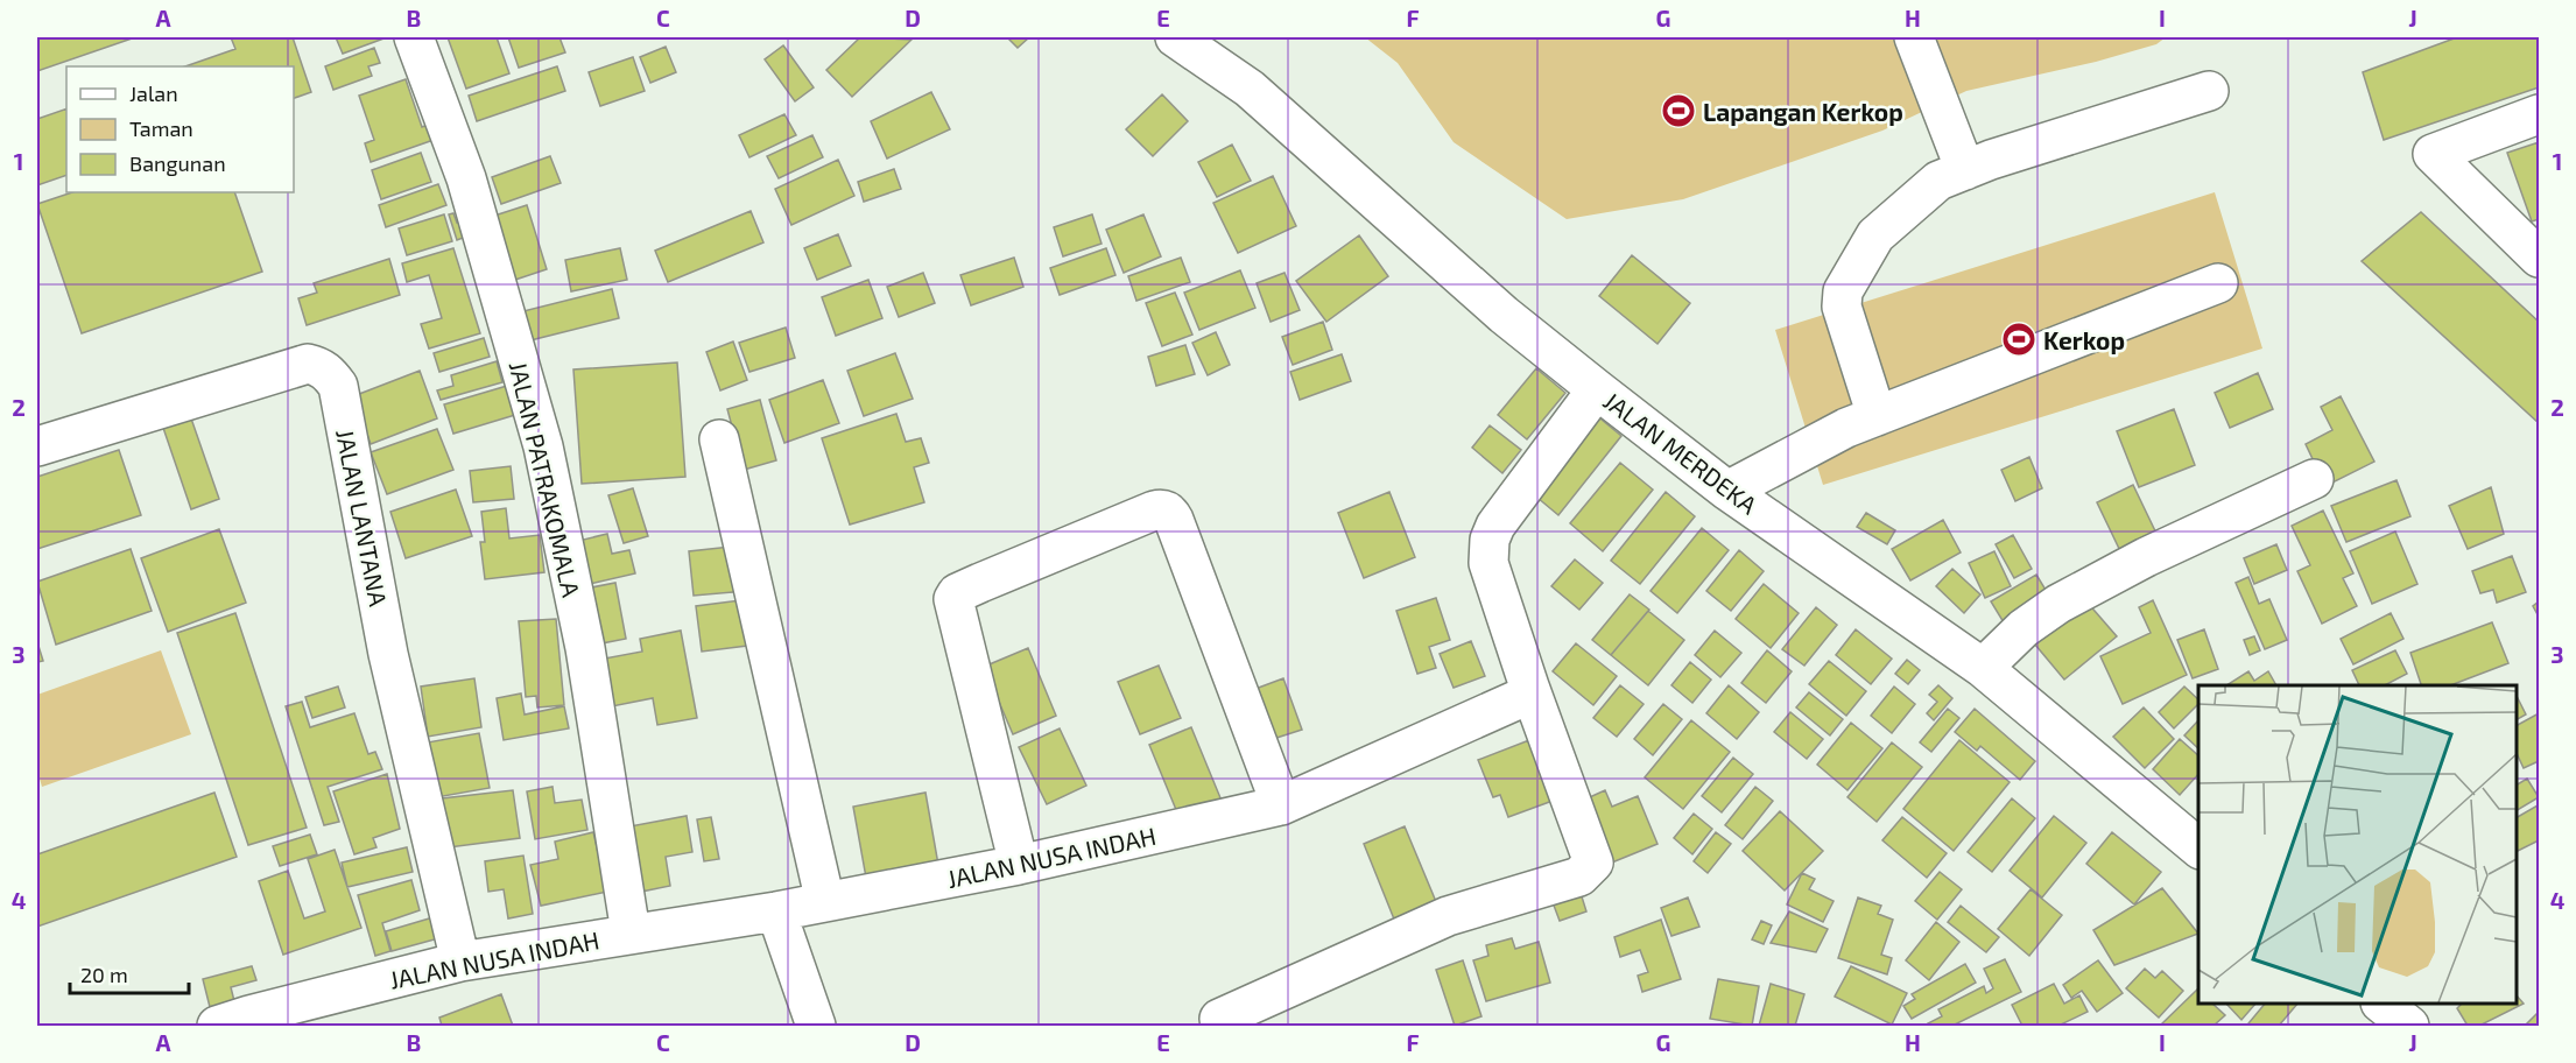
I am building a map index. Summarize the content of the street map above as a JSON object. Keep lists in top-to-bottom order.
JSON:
{
  "streets": {
    "street": [
      "JALAN MERDEKA",
      "JALAN PATRAKOMALA",
      "JALAN LANTANA",
      "JALAN NUSA INDAH"
    ]
  },
  "crossings": [
    ["JALAN PATRAKOMALA", "JALAN NUSA INDAH"],
    ["JALAN LANTANA", "JALAN NUSA INDAH"]
  ],
  "places": {
    "sports": ["Lapangan Kerkop", "Kerkop"]
  },
  "legend": ["Jalan", "Taman", "Bangunan"],
  "scale_bar": "20 m",
  "grid": {
    "columns": [
      "A",
      "B",
      "C",
      "D",
      "E",
      "F",
      "G",
      "H",
      "I",
      "J"
    ],
    "rows": [
      "1",
      "2",
      "3",
      "4"
    ]
  }
}
